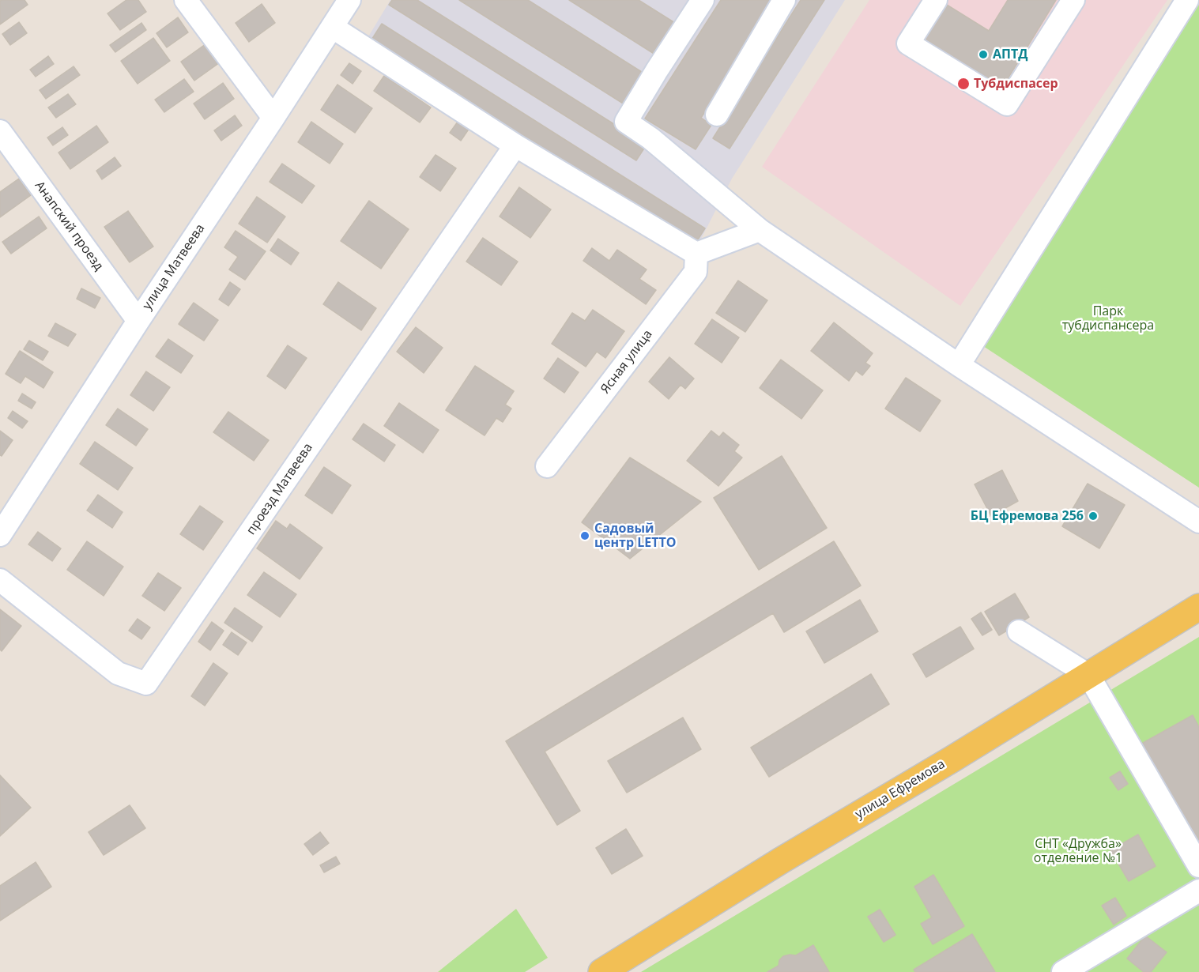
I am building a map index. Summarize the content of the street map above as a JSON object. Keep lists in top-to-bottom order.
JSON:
{
  "streets": {
    "main road": ["улица Ефремова"],
    "lane": [
      "Анапский проезд",
      "улица Матвеева",
      "Ясная улица",
      "проезд Матвеева"
    ]
  },
  "crossings": [
    ["Анапский проезд", "улица Матвеева"]
  ],
  "parks": ["Парк тубдиспансера", "СНТ «Дружба» отделение №1"],
  "places": [
    "АПТД",
    "Тубдиспасер",
    "БЦ Ефремова 256",
    "Садовый центр LETTO"
  ]
}
